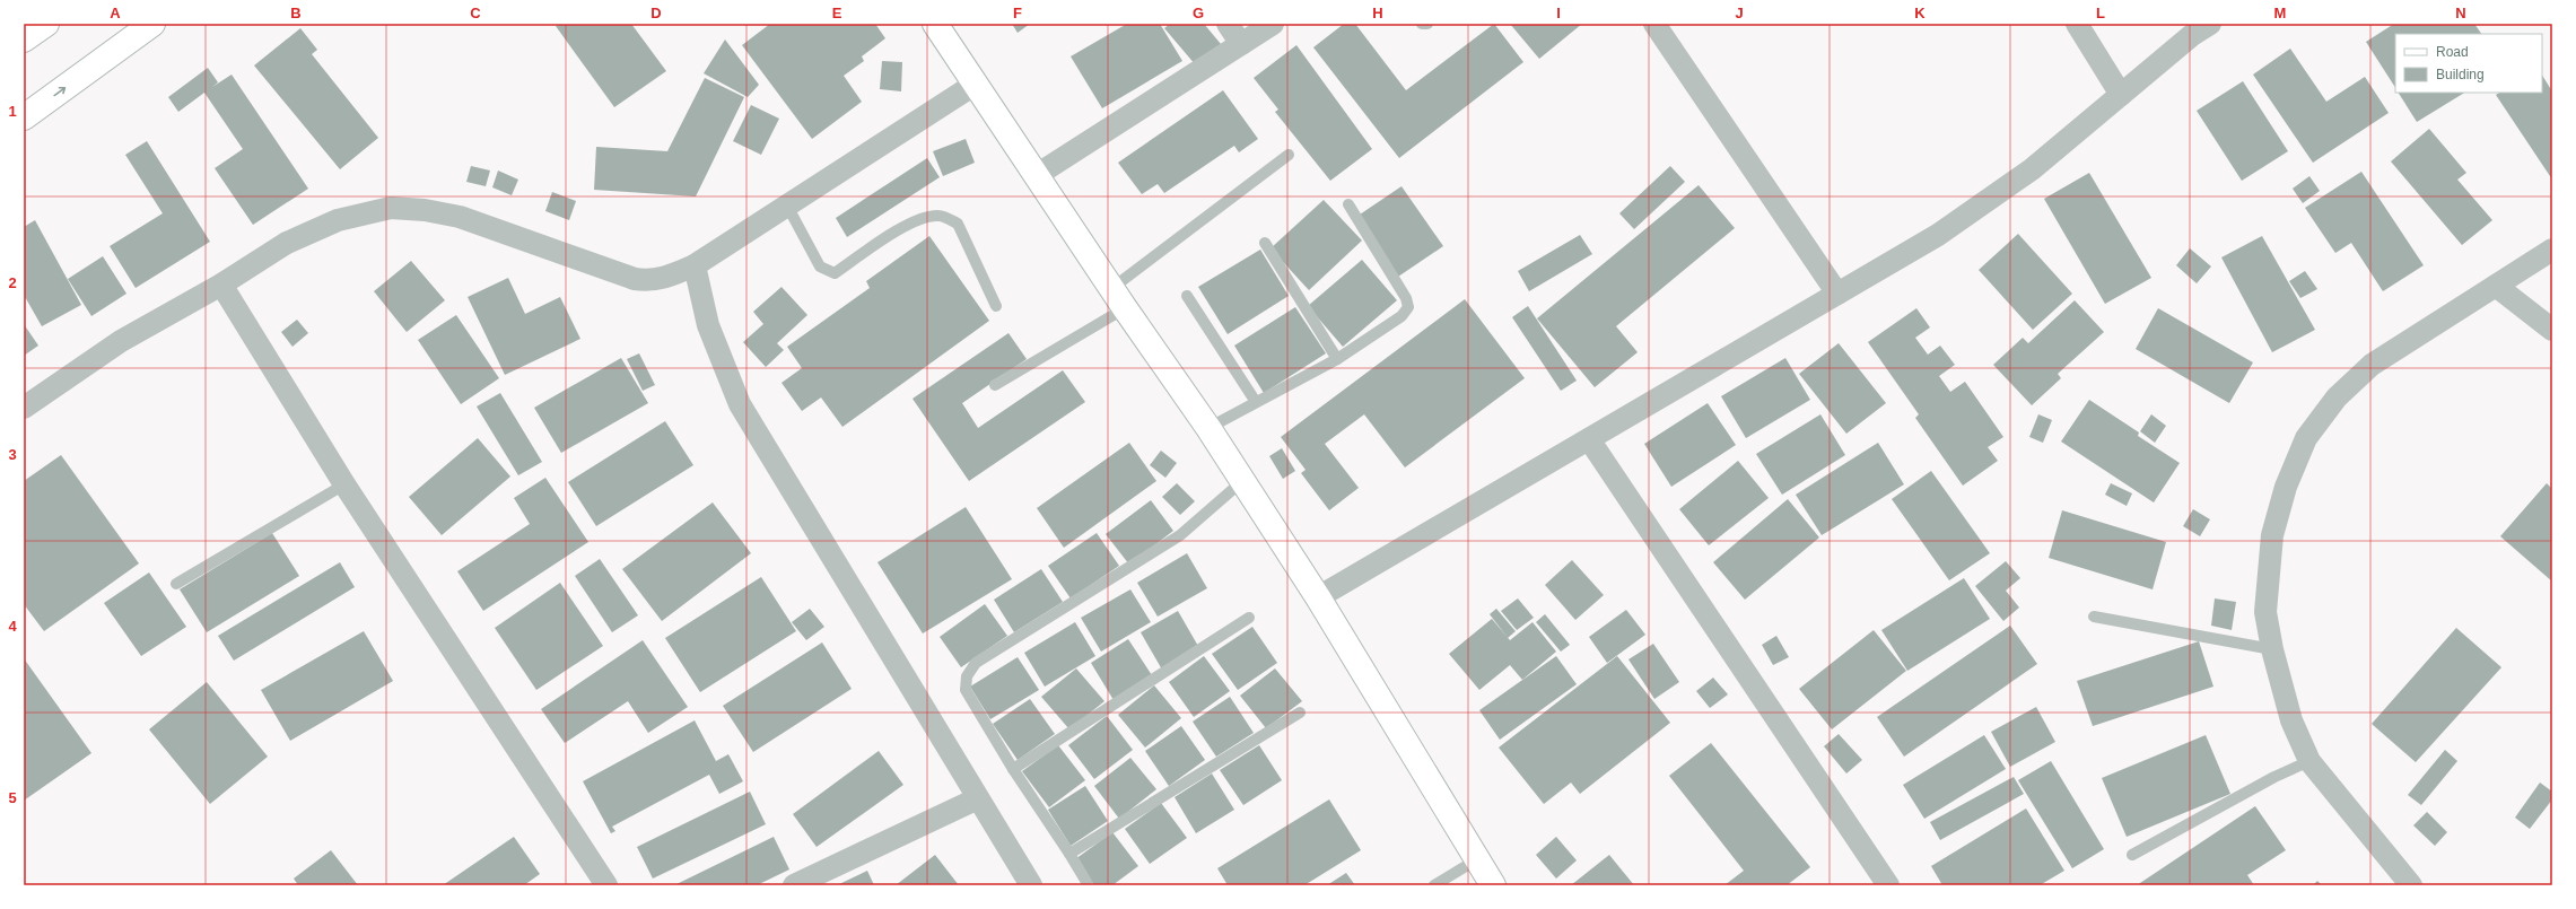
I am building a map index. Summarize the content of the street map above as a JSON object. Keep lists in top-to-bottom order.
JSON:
{
  "legend": ["Road", "Building"],
  "grid": {
    "columns": [
      "A",
      "B",
      "C",
      "D",
      "E",
      "F",
      "G",
      "H",
      "I",
      "J",
      "K",
      "L",
      "M",
      "N"
    ],
    "rows": [
      "1",
      "2",
      "3",
      "4",
      "5"
    ]
  }
}
